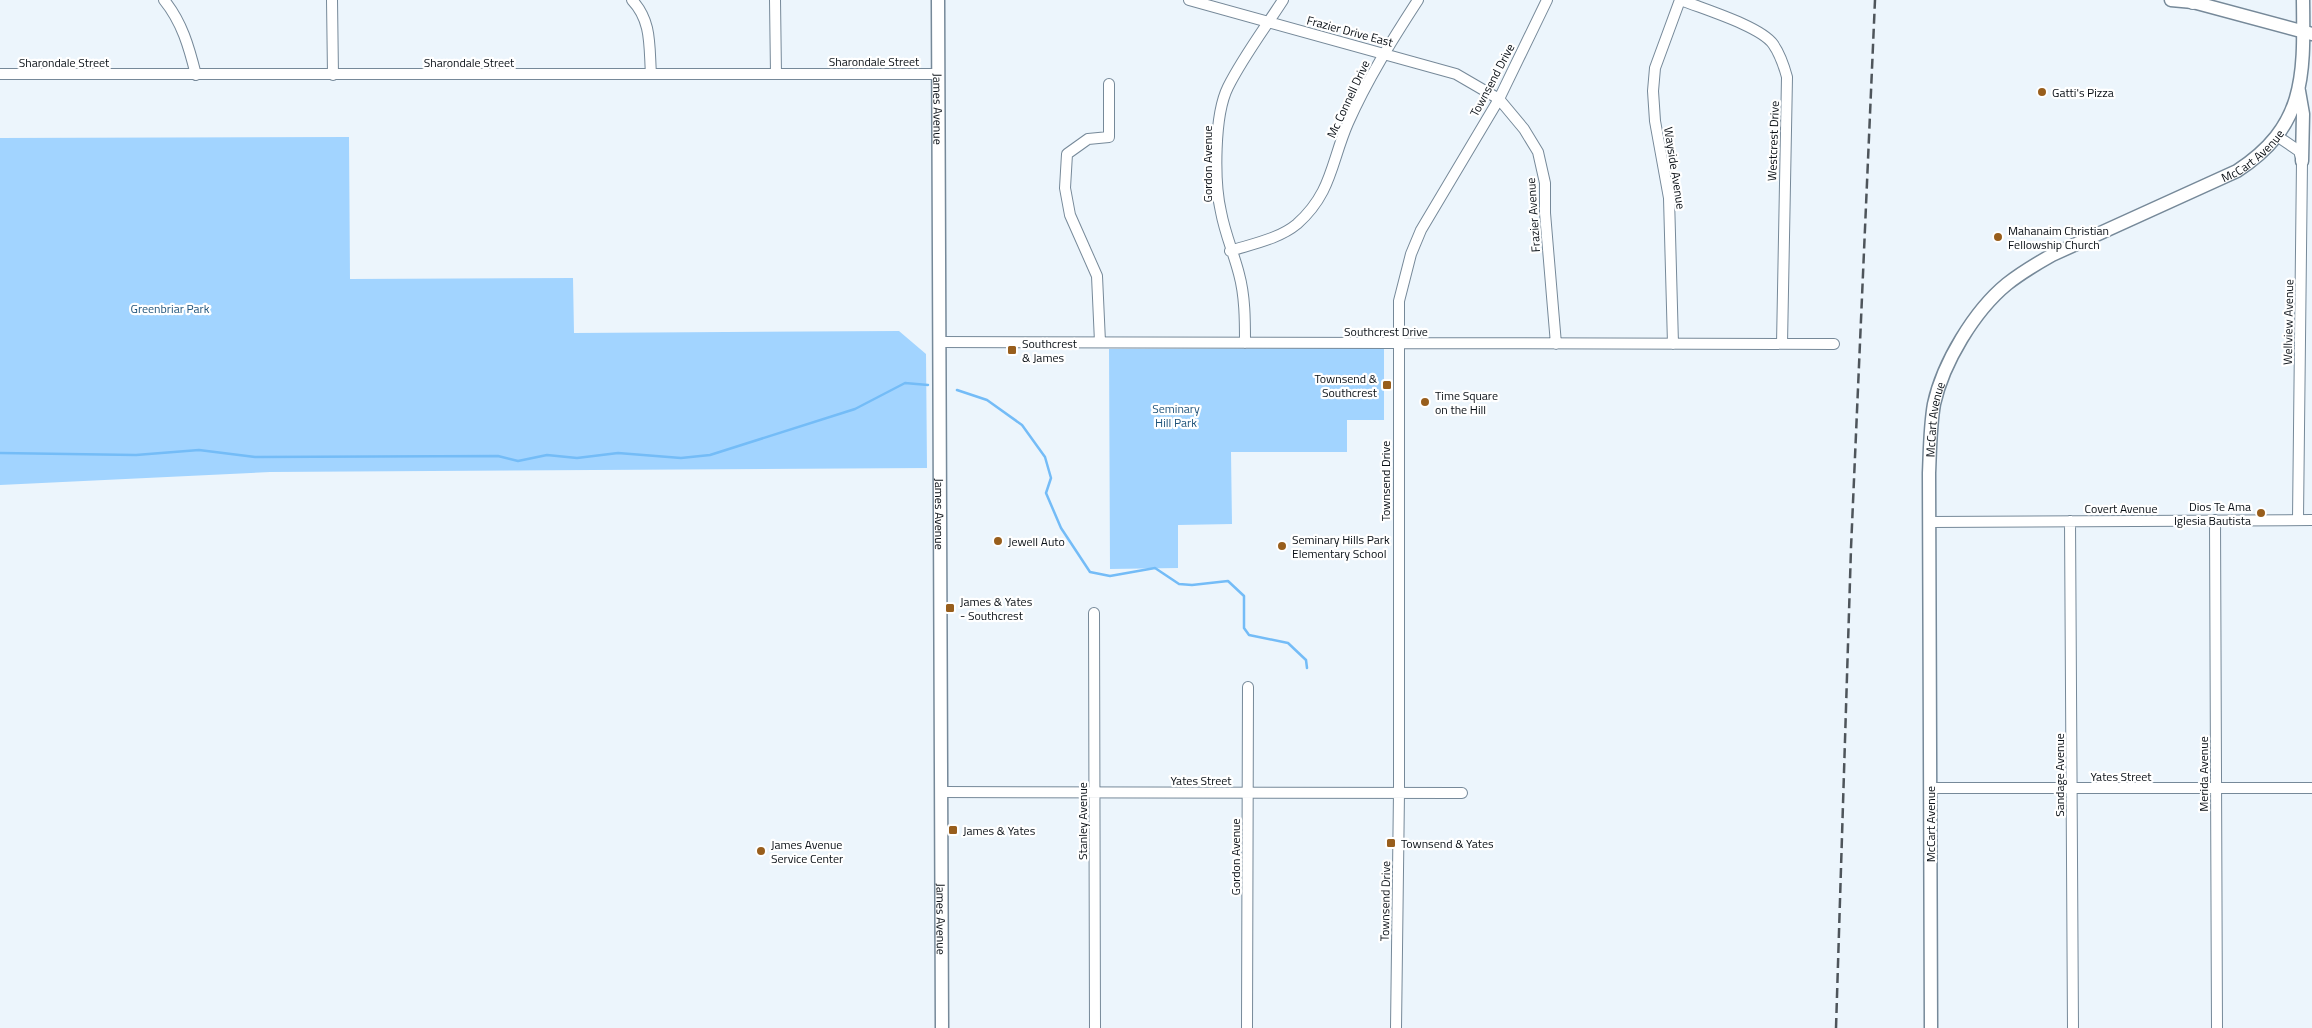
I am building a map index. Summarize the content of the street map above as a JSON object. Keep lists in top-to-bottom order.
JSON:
{
  "streets": {
    "main road": ["James Avenue", "McCart Avenue"],
    "street": [
      "Frazier Drive East",
      "Sharondale Street",
      "Townsend Drive",
      "Mc Connell Drive",
      "Westcrest Drive",
      "Gordon Avenue",
      "Wayside Avenue",
      "Frazier Avenue",
      "Wellview Avenue",
      "Southcrest Drive",
      "Covert Avenue",
      "Merida Avenue",
      "Sandage Avenue",
      "Yates Street",
      "Stanley Avenue"
    ]
  },
  "crossings": [
    ["Frazier Drive East", "Townsend Drive"],
    ["Frazier Drive East", "Mc Connell Drive"],
    ["Frazier Drive East", "Gordon Avenue"],
    ["Frazier Drive East", "Frazier Avenue"],
    ["Sharondale Street", "James Avenue"],
    ["Townsend Drive", "Frazier Avenue"],
    ["Townsend Drive", "Southcrest Drive"],
    ["Townsend Drive", "Yates Street"],
    ["Mc Connell Drive", "Gordon Avenue"],
    ["James Avenue", "Southcrest Drive"],
    ["James Avenue", "Yates Street"],
    ["Westcrest Drive", "Wayside Avenue"],
    ["Westcrest Drive", "Southcrest Drive"],
    ["McCart Avenue", "Covert Avenue"],
    ["McCart Avenue", "Yates Street"],
    ["Gordon Avenue", "Southcrest Drive"],
    ["Gordon Avenue", "Yates Street"],
    ["Wayside Avenue", "Southcrest Drive"],
    ["Frazier Avenue", "Southcrest Drive"],
    ["Wellview Avenue", "Covert Avenue"],
    ["Covert Avenue", "Merida Avenue"],
    ["Covert Avenue", "Sandage Avenue"],
    ["Merida Avenue", "Yates Street"],
    ["Sandage Avenue", "Yates Street"],
    ["Yates Street", "Stanley Avenue"]
  ],
  "parks": ["Greenbriar Park", "Seminary Hill Park"],
  "places": {
    "other": [
      "Gatti's Pizza",
      "Mahanaim Christian Fellowship Church",
      "Time Square on the Hill",
      "Dios Te Ama Iglesia Bautista",
      "Jewell Auto",
      "Seminary Hills Park Elementary School",
      "James Avenue Service Center"
    ],
    "transit": [
      "Southcrest & James",
      "Townsend & Southcrest",
      "James & Yates - Southcrest",
      "James & Yates",
      "Townsend & Yates"
    ]
  }
}
